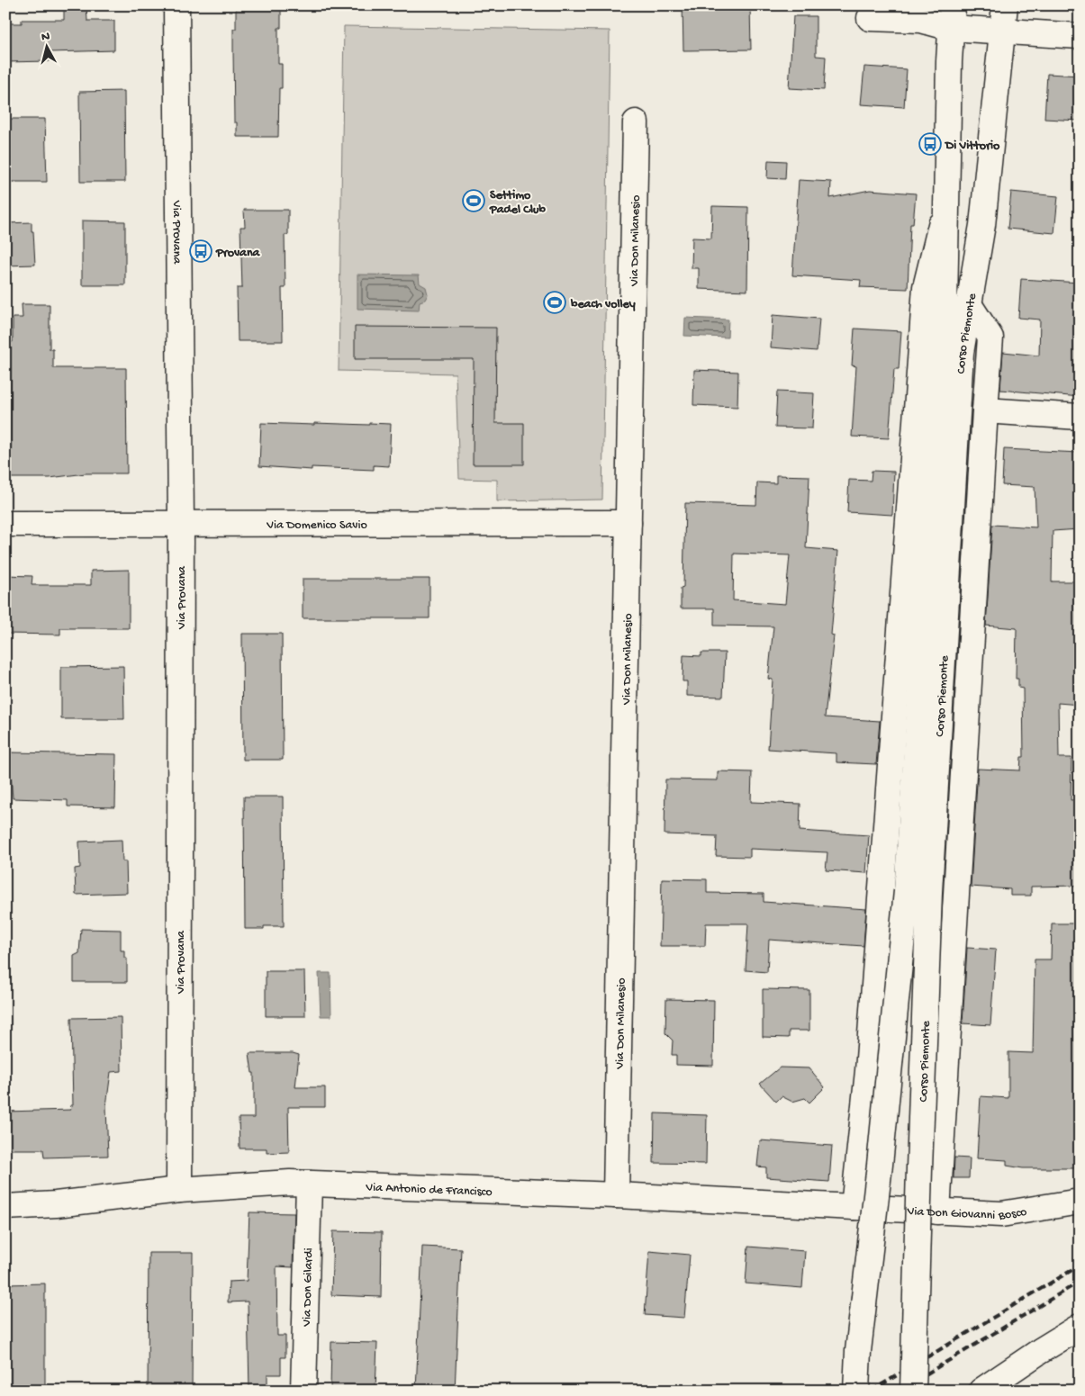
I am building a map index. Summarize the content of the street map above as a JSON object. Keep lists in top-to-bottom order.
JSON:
{
  "streets": {
    "street": [
      "Via Provana",
      "Via Don Milanesio",
      "Corso Piemonte",
      "Via Domenico Savio",
      "Via Antonio de Francisco",
      "Via Don Giovanni Bosco",
      "Via Don Gilardi"
    ]
  },
  "crossings": [
    ["Via Provana", "Via Domenico Savio"],
    ["Via Provana", "Via Antonio de Francisco"],
    ["Via Don Milanesio", "Via Domenico Savio"],
    ["Via Don Milanesio", "Via Antonio de Francisco"],
    ["Corso Piemonte", "Via Antonio de Francisco"],
    ["Corso Piemonte", "Via Don Giovanni Bosco"],
    ["Via Antonio de Francisco", "Via Don Giovanni Bosco"],
    ["Via Antonio de Francisco", "Via Don Gilardi"]
  ],
  "places": {
    "bus stop": ["Di Vittorio", "Provana"],
    "sports": ["Settimo Padel Club", "beach volley"]
  },
  "north": "top"
}
